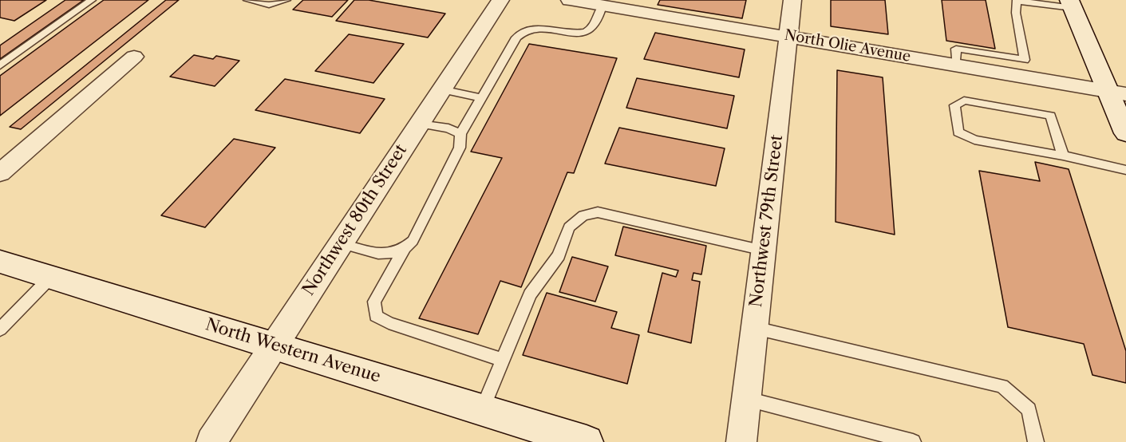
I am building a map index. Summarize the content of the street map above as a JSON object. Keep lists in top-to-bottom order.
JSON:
{
  "streets": {
    "main road": ["North Western Avenue"],
    "street": ["North Olie Avenue", "Northwest 80th Street", "Northwest 79th Street"]
  },
  "crossings": [
    ["North Olie Avenue", "Northwest 79th Street"],
    ["Northwest 80th Street", "North Western Avenue"]
  ]
}
